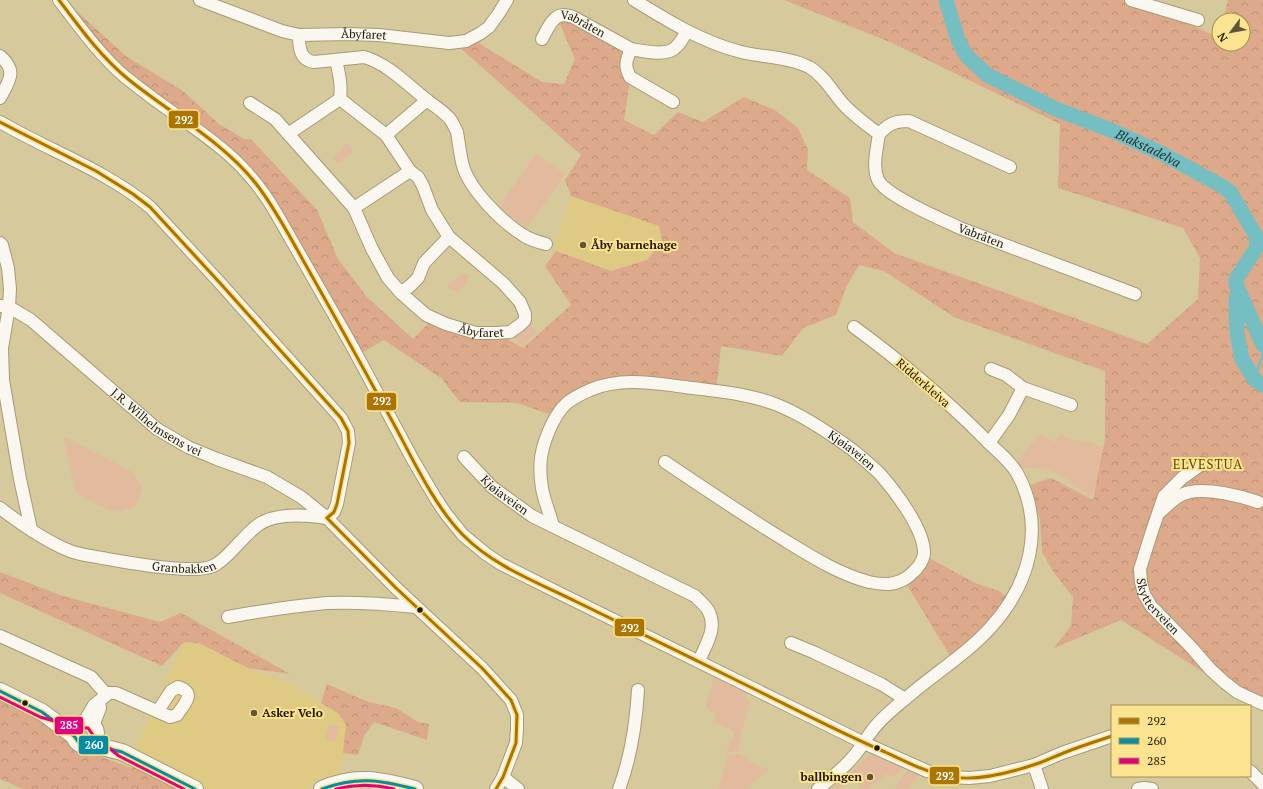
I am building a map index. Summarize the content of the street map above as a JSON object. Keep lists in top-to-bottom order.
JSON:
{
  "streets": {
    "street": [
      "Vabråten",
      "Åbyfaret",
      "Ridderkleiva",
      "J.R. Wilhelmsens vei",
      "Kjøiaveien",
      "Granbakken",
      "Skytterveien"
    ]
  },
  "crossings": [
    ["J.R. Wilhelmsens vei", "Granbakken"]
  ],
  "districts": ["ELVESTUA"],
  "water": ["Blakstadelva"],
  "places": ["Åby barnehage", "Asker Velo", "ballbingen"],
  "lines": ["transit line 292", "transit line 260", "transit line 285"],
  "legend": ["292", "260", "285"],
  "north": "bottom left"
}
